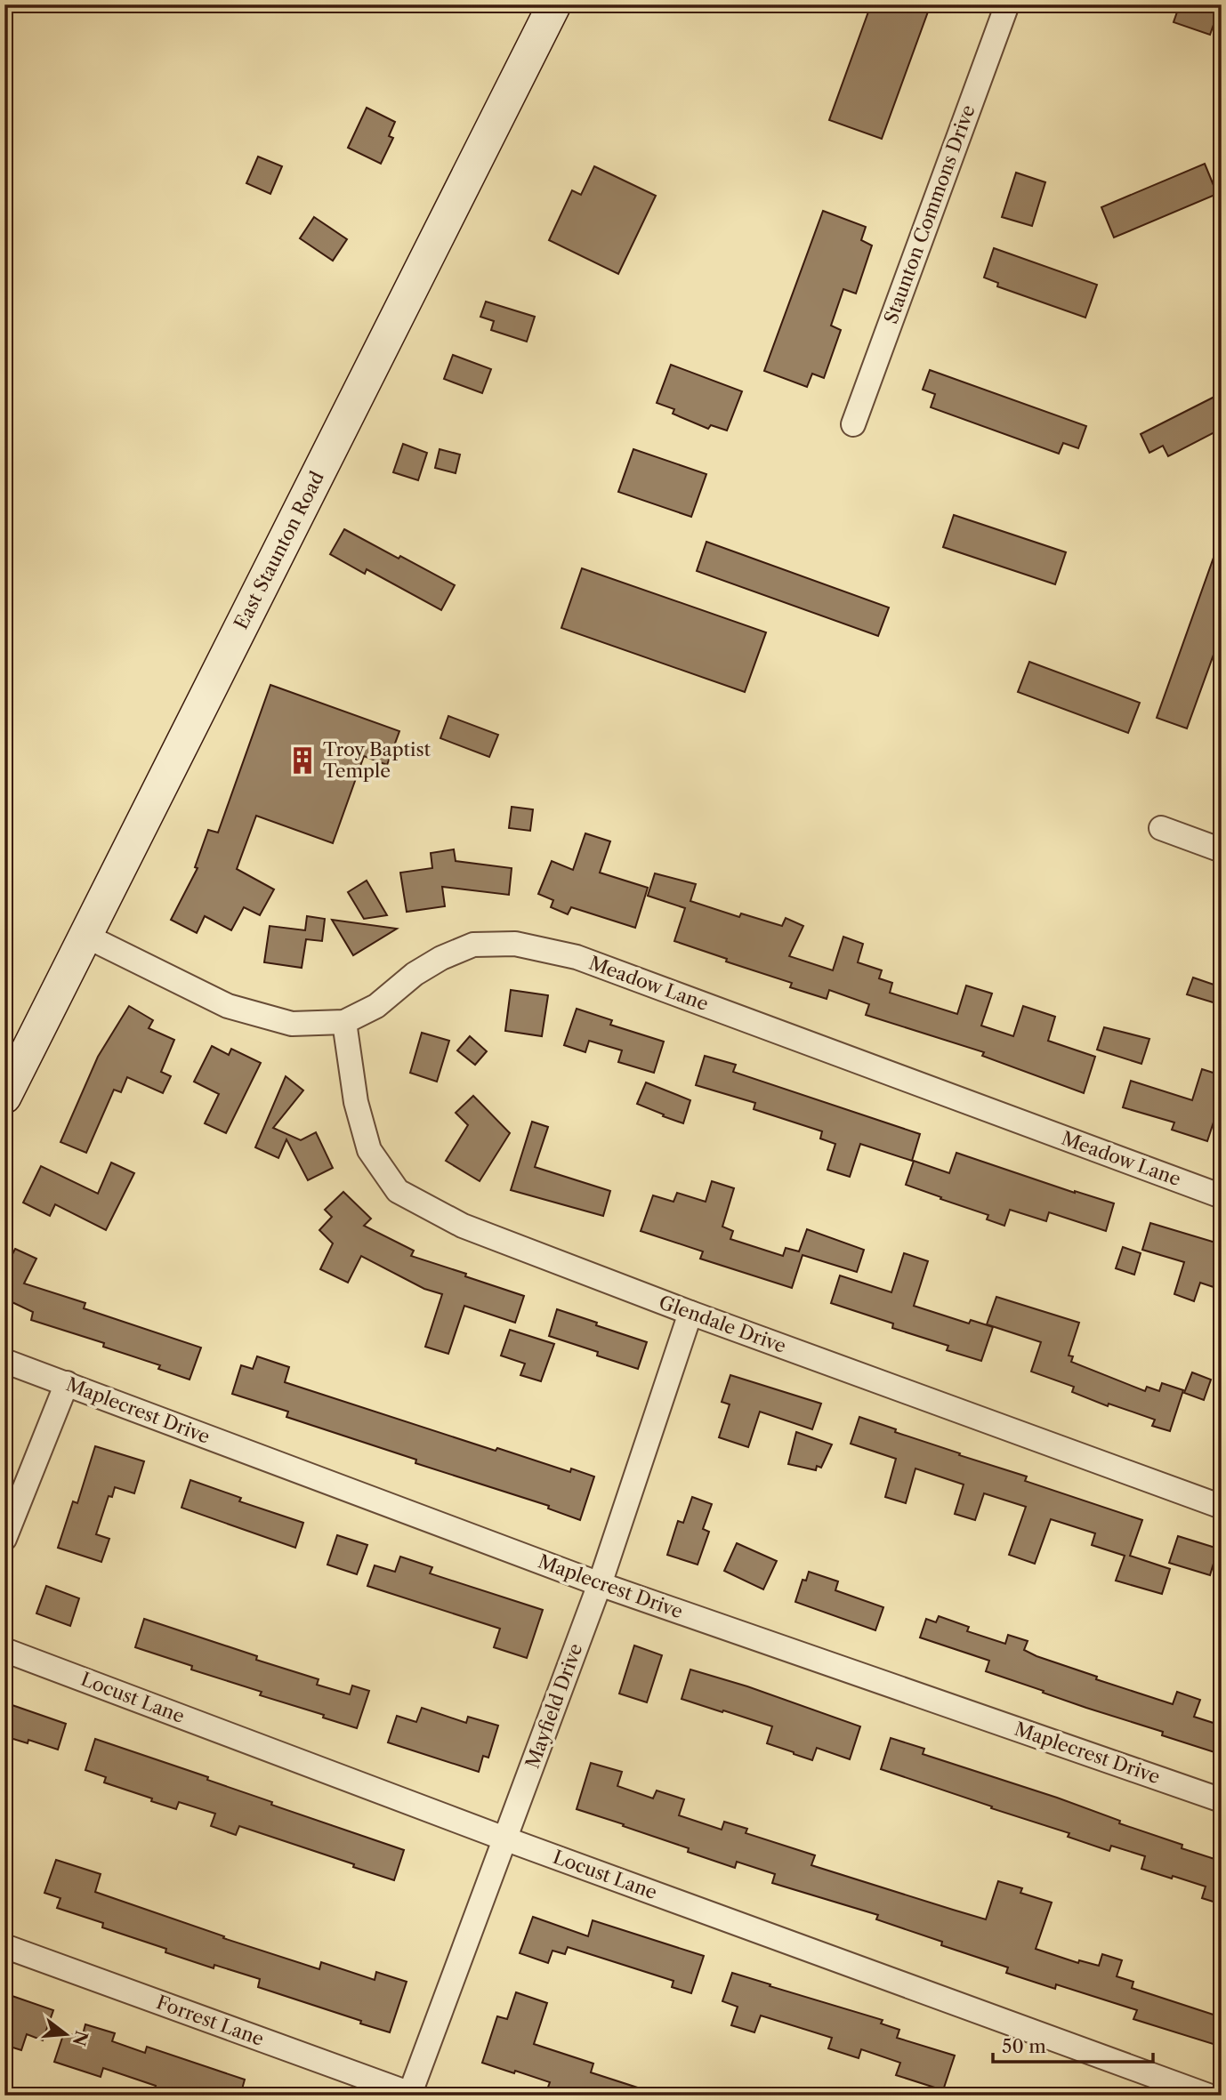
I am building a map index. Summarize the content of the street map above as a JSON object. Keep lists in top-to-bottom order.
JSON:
{
  "streets": {
    "main road": ["East Staunton Road"],
    "street": [
      "Staunton Commons Drive",
      "Meadow Lane",
      "Glendale Drive",
      "Maplecrest Drive",
      "Locust Lane",
      "Mayfield Drive",
      "Forrest Lane"
    ]
  },
  "crossings": [
    ["East Staunton Road", "Meadow Lane"],
    ["Meadow Lane", "Glendale Drive"],
    ["Glendale Drive", "Mayfield Drive"],
    ["Maplecrest Drive", "Mayfield Drive"],
    ["Locust Lane", "Mayfield Drive"],
    ["Mayfield Drive", "Forrest Lane"]
  ],
  "places": {
    "building": ["Troy Baptist Temple"]
  },
  "scale_bar": "50 m",
  "north": "right"
}
